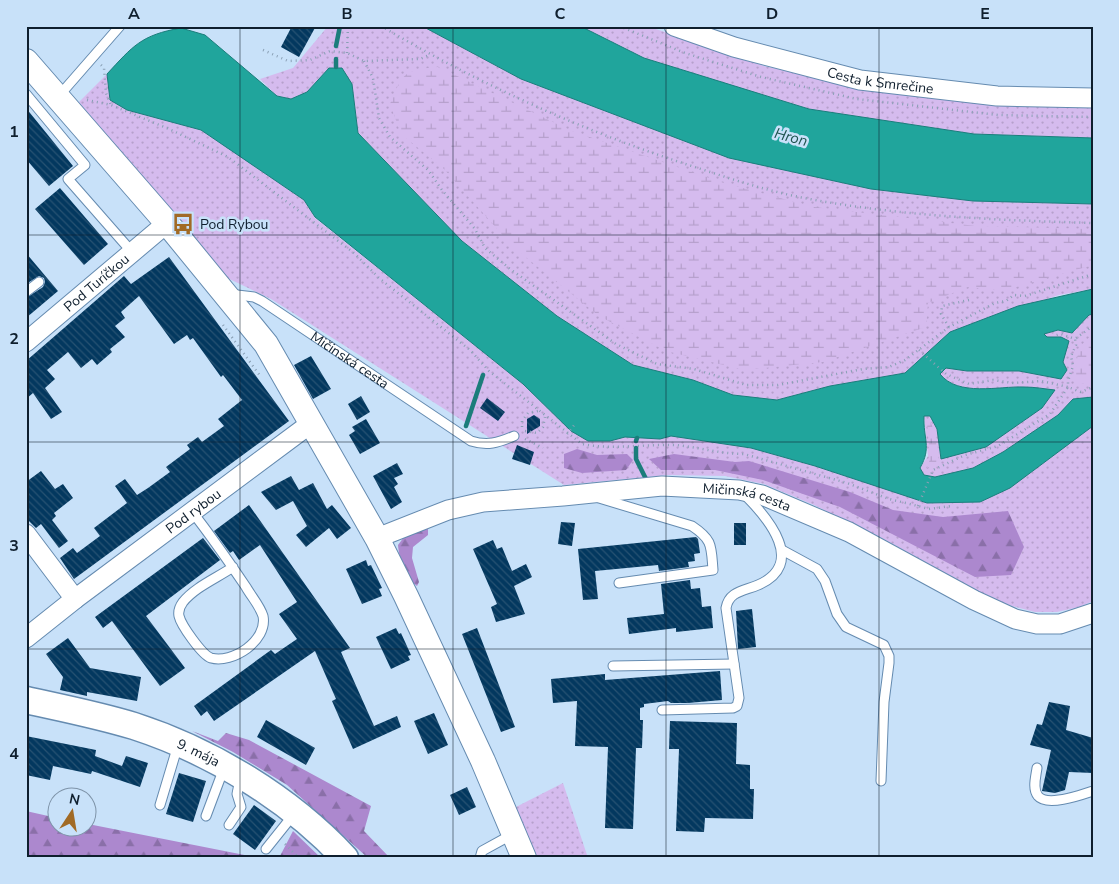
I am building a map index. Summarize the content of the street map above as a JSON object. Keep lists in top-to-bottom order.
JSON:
{
  "streets": {
    "main road": ["9. mája"],
    "street": [
      "Cesta k Smrečine",
      "Pod Turíčkou",
      "Mičinská cesta",
      "Pod rybou"
    ]
  },
  "water": ["Hron"],
  "places": {
    "bus stop": ["Pod Rybou"]
  },
  "north": "top",
  "grid": {
    "columns": [
      "A",
      "B",
      "C",
      "D",
      "E"
    ],
    "rows": [
      "1",
      "2",
      "3",
      "4"
    ]
  }
}
